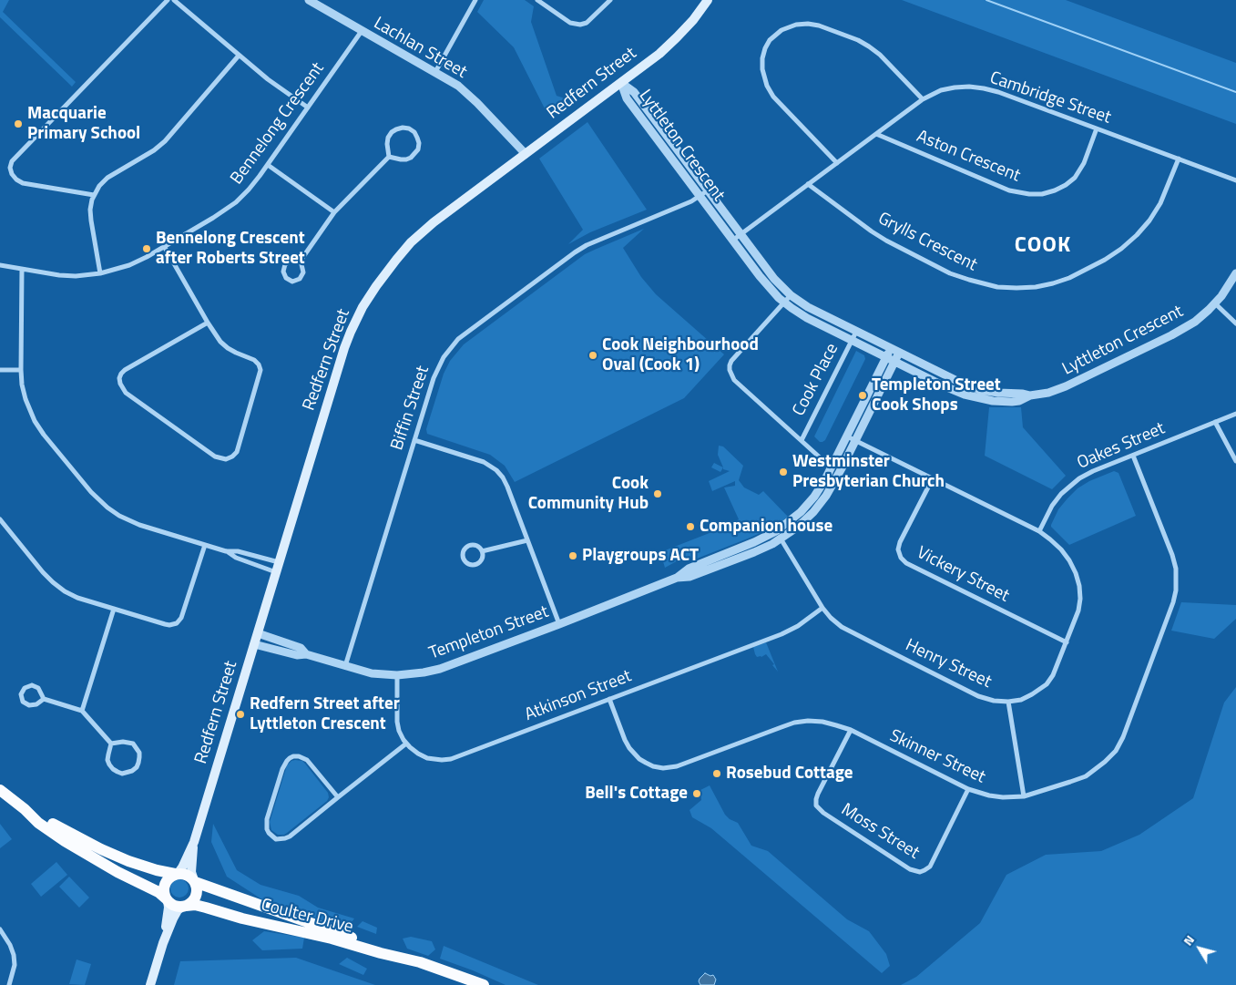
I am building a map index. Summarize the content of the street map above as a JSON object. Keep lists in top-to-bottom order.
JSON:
{
  "streets": {
    "main road": ["Redfern Street", "Coulter Drive"],
    "street": [
      "Lachlan Street",
      "Cambridge Street",
      "Bennelong Crescent",
      "Lyttleton Crescent",
      "Aston Crescent",
      "Grylls Crescent",
      "Cook Place",
      "Biffin Street",
      "Oakes Street",
      "Vickery Street",
      "Templeton Street",
      "Henry Street",
      "Atkinson Street",
      "Skinner Street",
      "Moss Street"
    ]
  },
  "crossings": [
    ["Lachlan Street", "Redfern Street"],
    ["Lachlan Street", "Bennelong Crescent"],
    ["Redfern Street", "Lyttleton Crescent"],
    ["Redfern Street", "Templeton Street"],
    ["Redfern Street", "Coulter Drive"],
    ["Cambridge Street", "Lyttleton Crescent"],
    ["Cambridge Street", "Aston Crescent"],
    ["Cambridge Street", "Grylls Crescent"],
    ["Lyttleton Crescent", "Cook Place"],
    ["Lyttleton Crescent", "Biffin Street"],
    ["Lyttleton Crescent", "Templeton Street"],
    ["Biffin Street", "Templeton Street"],
    ["Oakes Street", "Henry Street"],
    ["Oakes Street", "Skinner Street"],
    ["Vickery Street", "Henry Street"],
    ["Templeton Street", "Henry Street"],
    ["Henry Street", "Atkinson Street"],
    ["Atkinson Street", "Skinner Street"],
    ["Skinner Street", "Moss Street"]
  ],
  "districts": ["COOK"],
  "places": [
    "Macquarie Primary School",
    "Bennelong Crescent after Roberts Street",
    "Cook Neighbourhood Oval (Cook 1)",
    "Templeton Street Cook Shops",
    "Westminster Presbyterian Church",
    "Cook Community Hub",
    "Companion house",
    "Playgroups ACT",
    "Redfern Street after Lyttleton Crescent",
    "Rosebud Cottage",
    "Bell's Cottage"
  ],
  "north": "top left"
}
